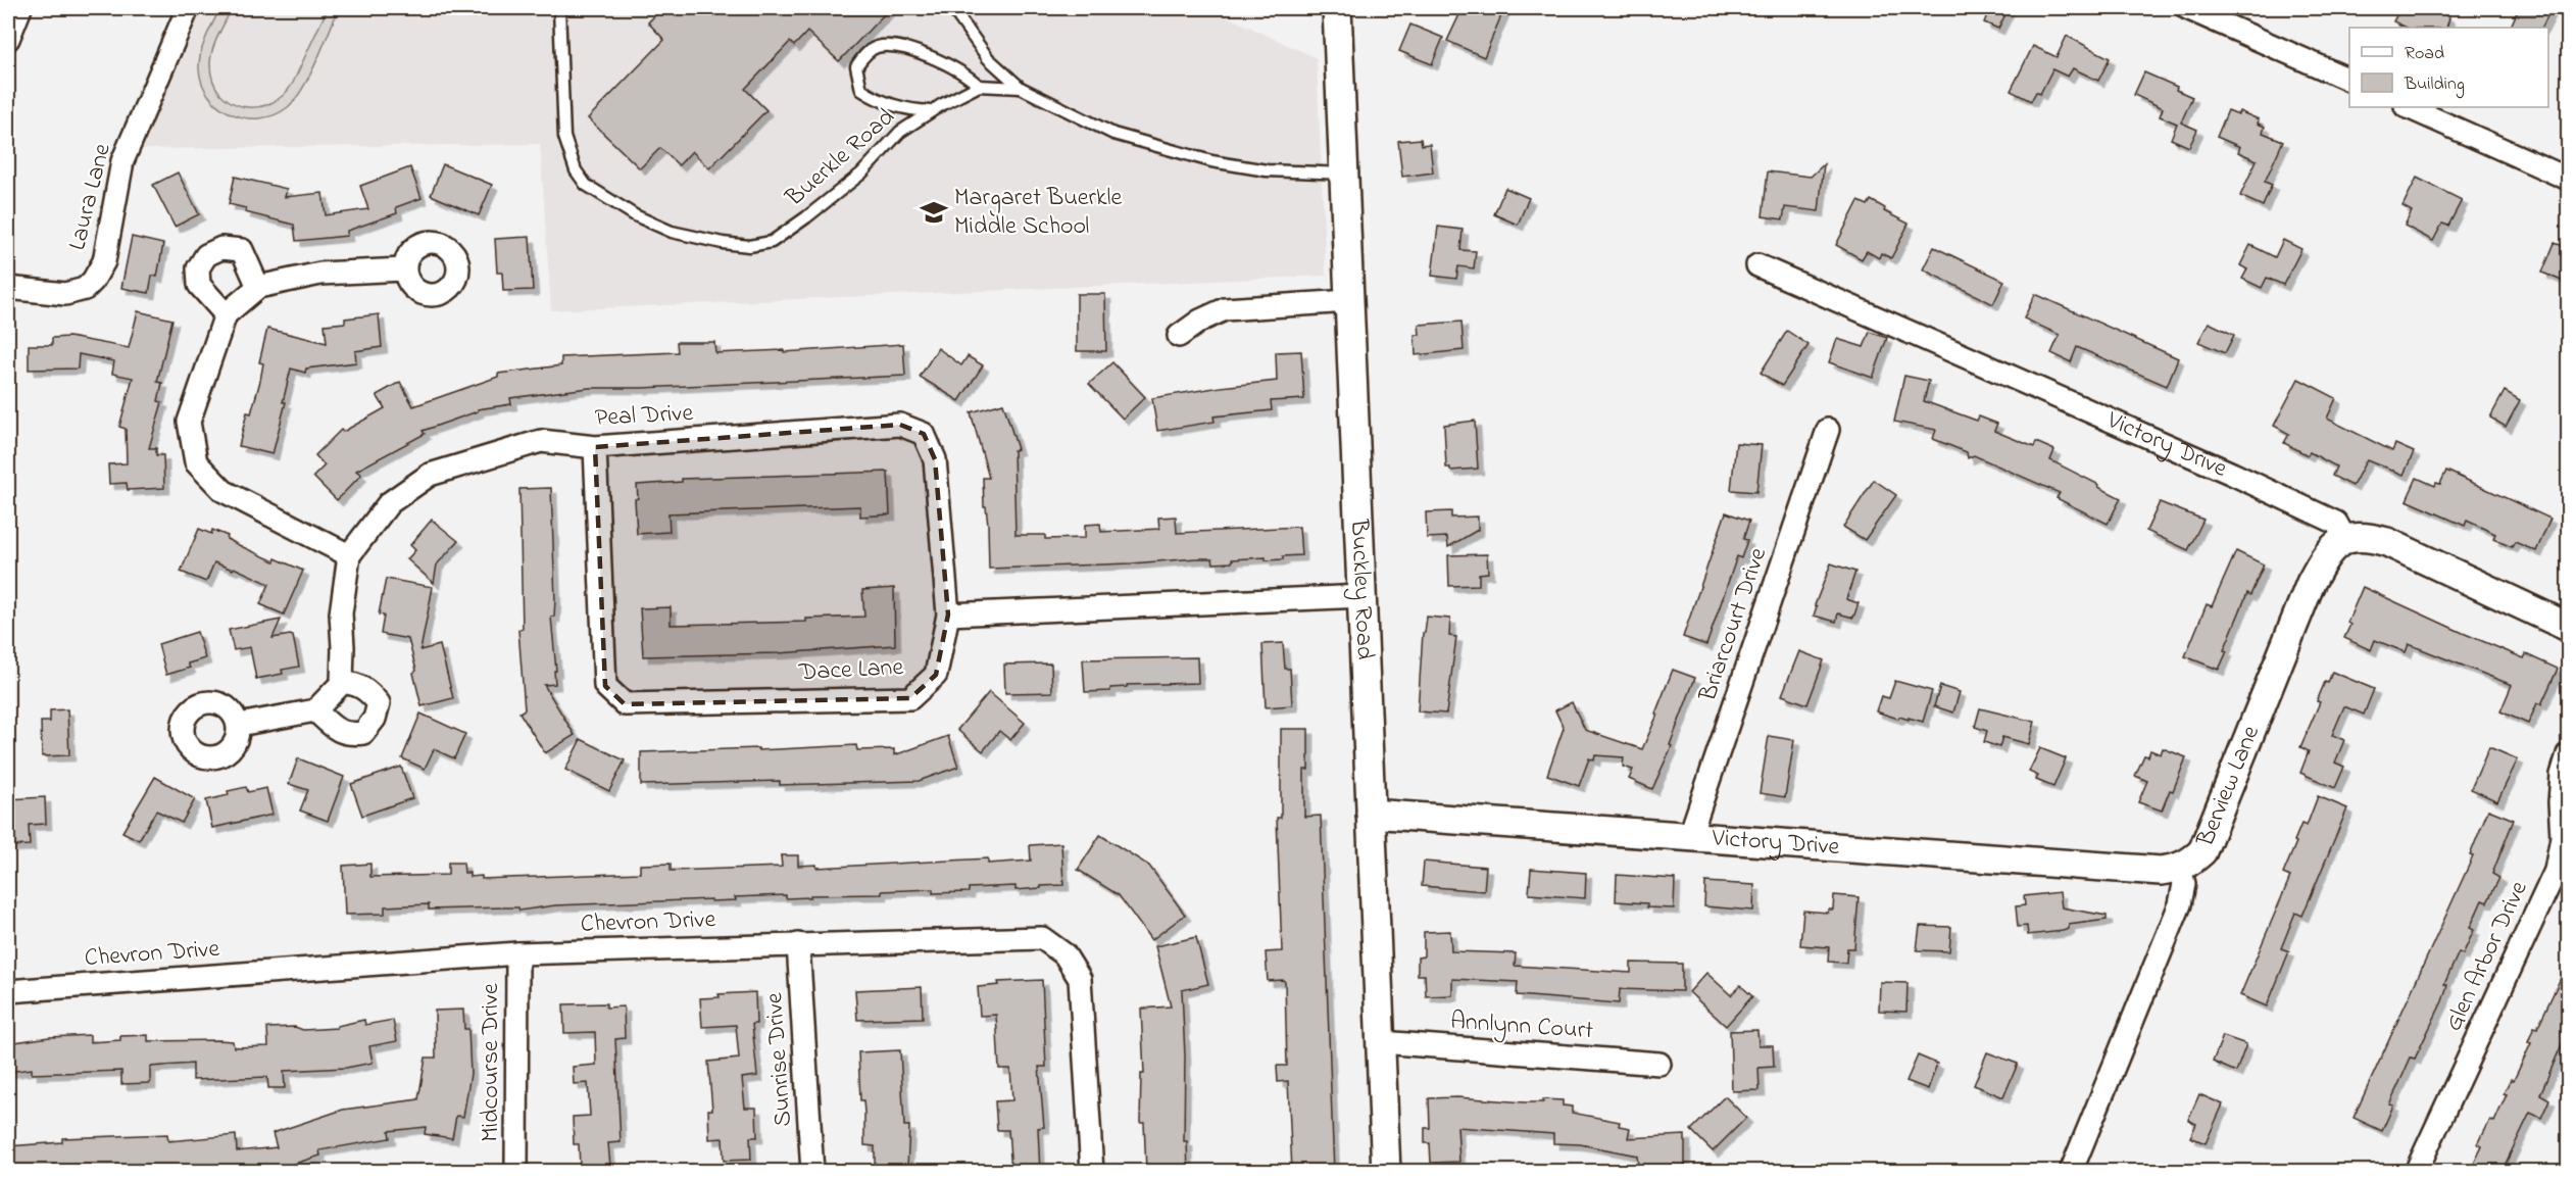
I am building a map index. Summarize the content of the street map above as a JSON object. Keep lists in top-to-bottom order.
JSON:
{
  "streets": {
    "street": [
      "Laura Lane",
      "Peal Drive",
      "Victory Drive",
      "Buckley Road",
      "Briarcourt Drive",
      "Dace Lane",
      "Berview Lane",
      "Chevron Drive",
      "Glen Arbor Drive",
      "Annlynn Court",
      "Sunrise Drive",
      "Midcourse Drive"
    ],
    "lane": ["Buerkle Road"]
  },
  "crossings": [
    ["Peal Drive", "Dace Lane"],
    ["Victory Drive", "Buckley Road"],
    ["Victory Drive", "Briarcourt Drive"],
    ["Victory Drive", "Berview Lane"],
    ["Buckley Road", "Annlynn Court"],
    ["Chevron Drive", "Sunrise Drive"],
    ["Chevron Drive", "Midcourse Drive"]
  ],
  "places": {
    "school or university": ["Margaret Buerkle Middle School"]
  },
  "legend": ["Road", "Building"]
}
